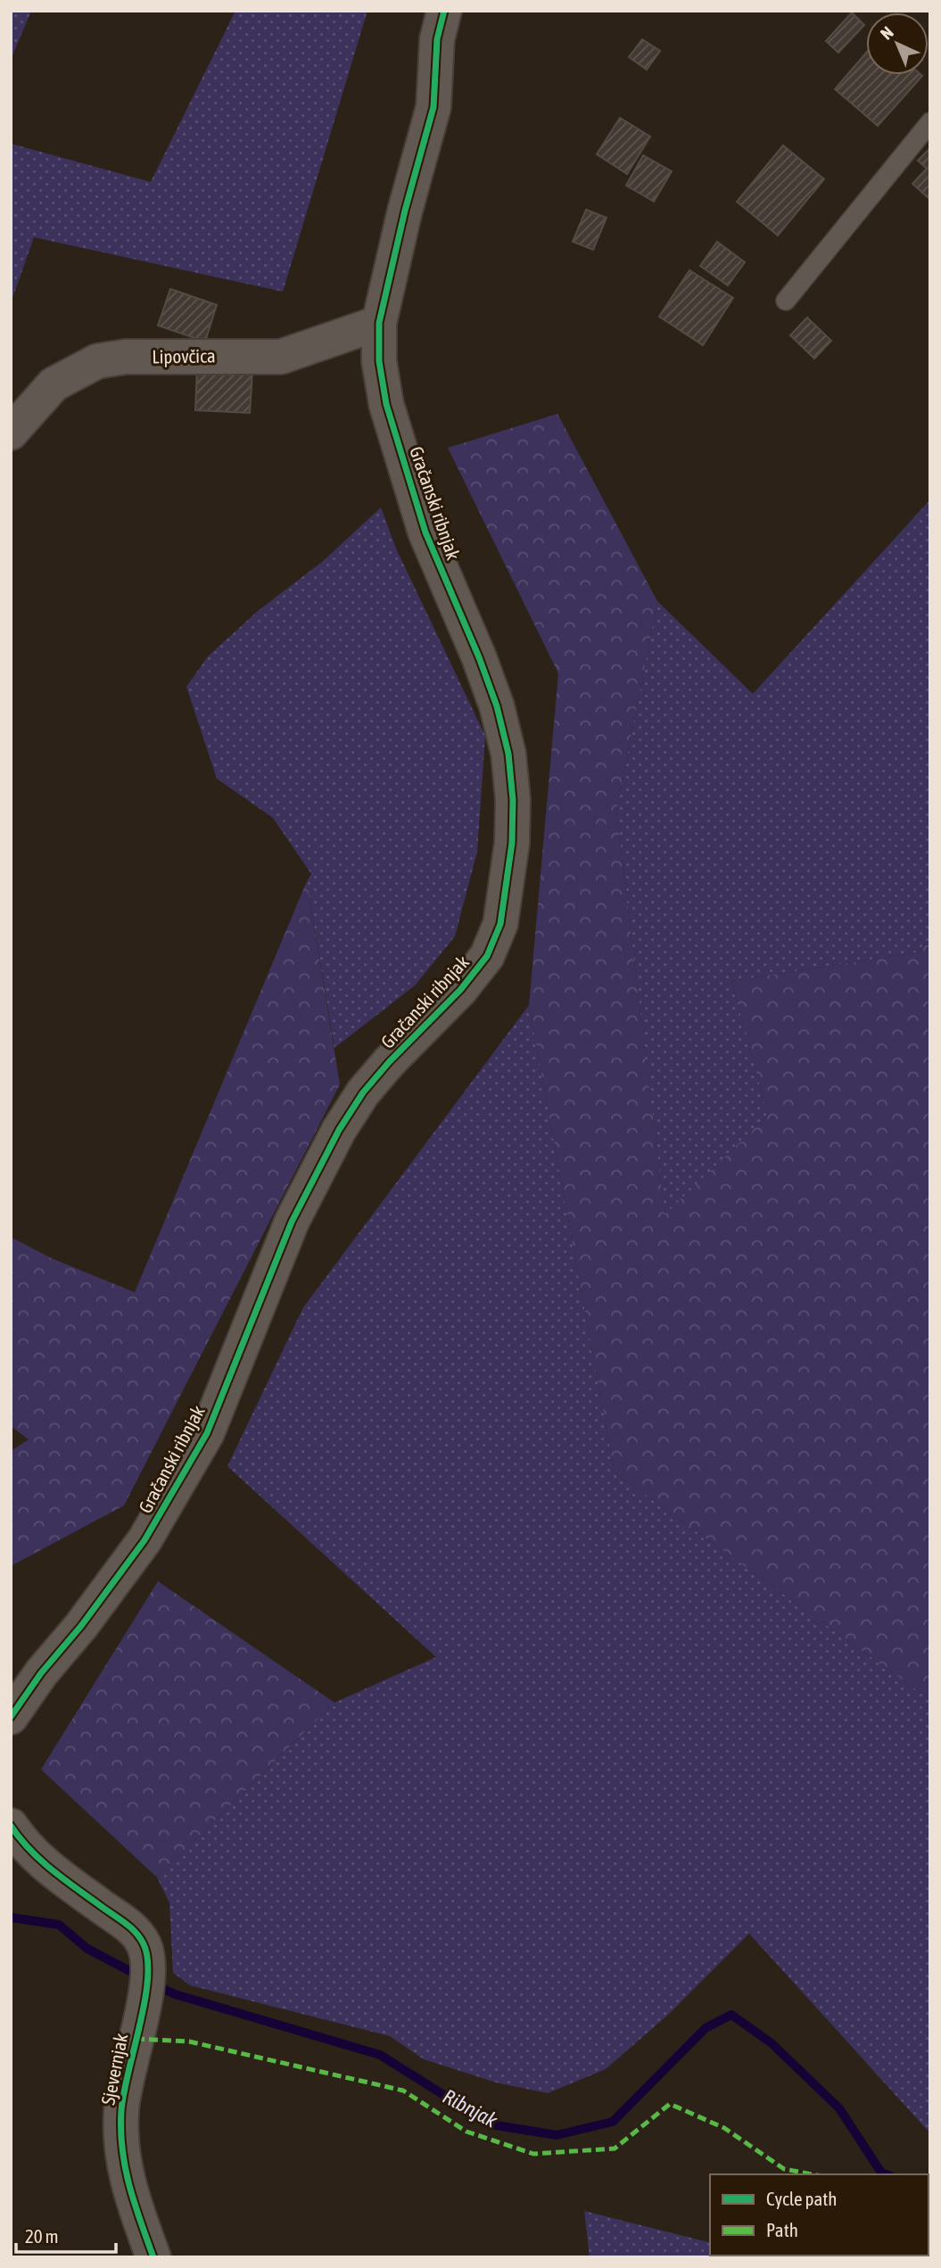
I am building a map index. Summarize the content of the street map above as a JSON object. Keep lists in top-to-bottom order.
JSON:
{
  "streets": {
    "street": ["Lipovčica", "Gračanski ribnjak", "Sjevernjak"]
  },
  "crossings": [
    ["Lipovčica", "Gračanski ribnjak"]
  ],
  "water": ["Ribnjak"],
  "legend": ["Cycle path", "Path"],
  "scale_bar": "20 m",
  "north": "top left"
}
